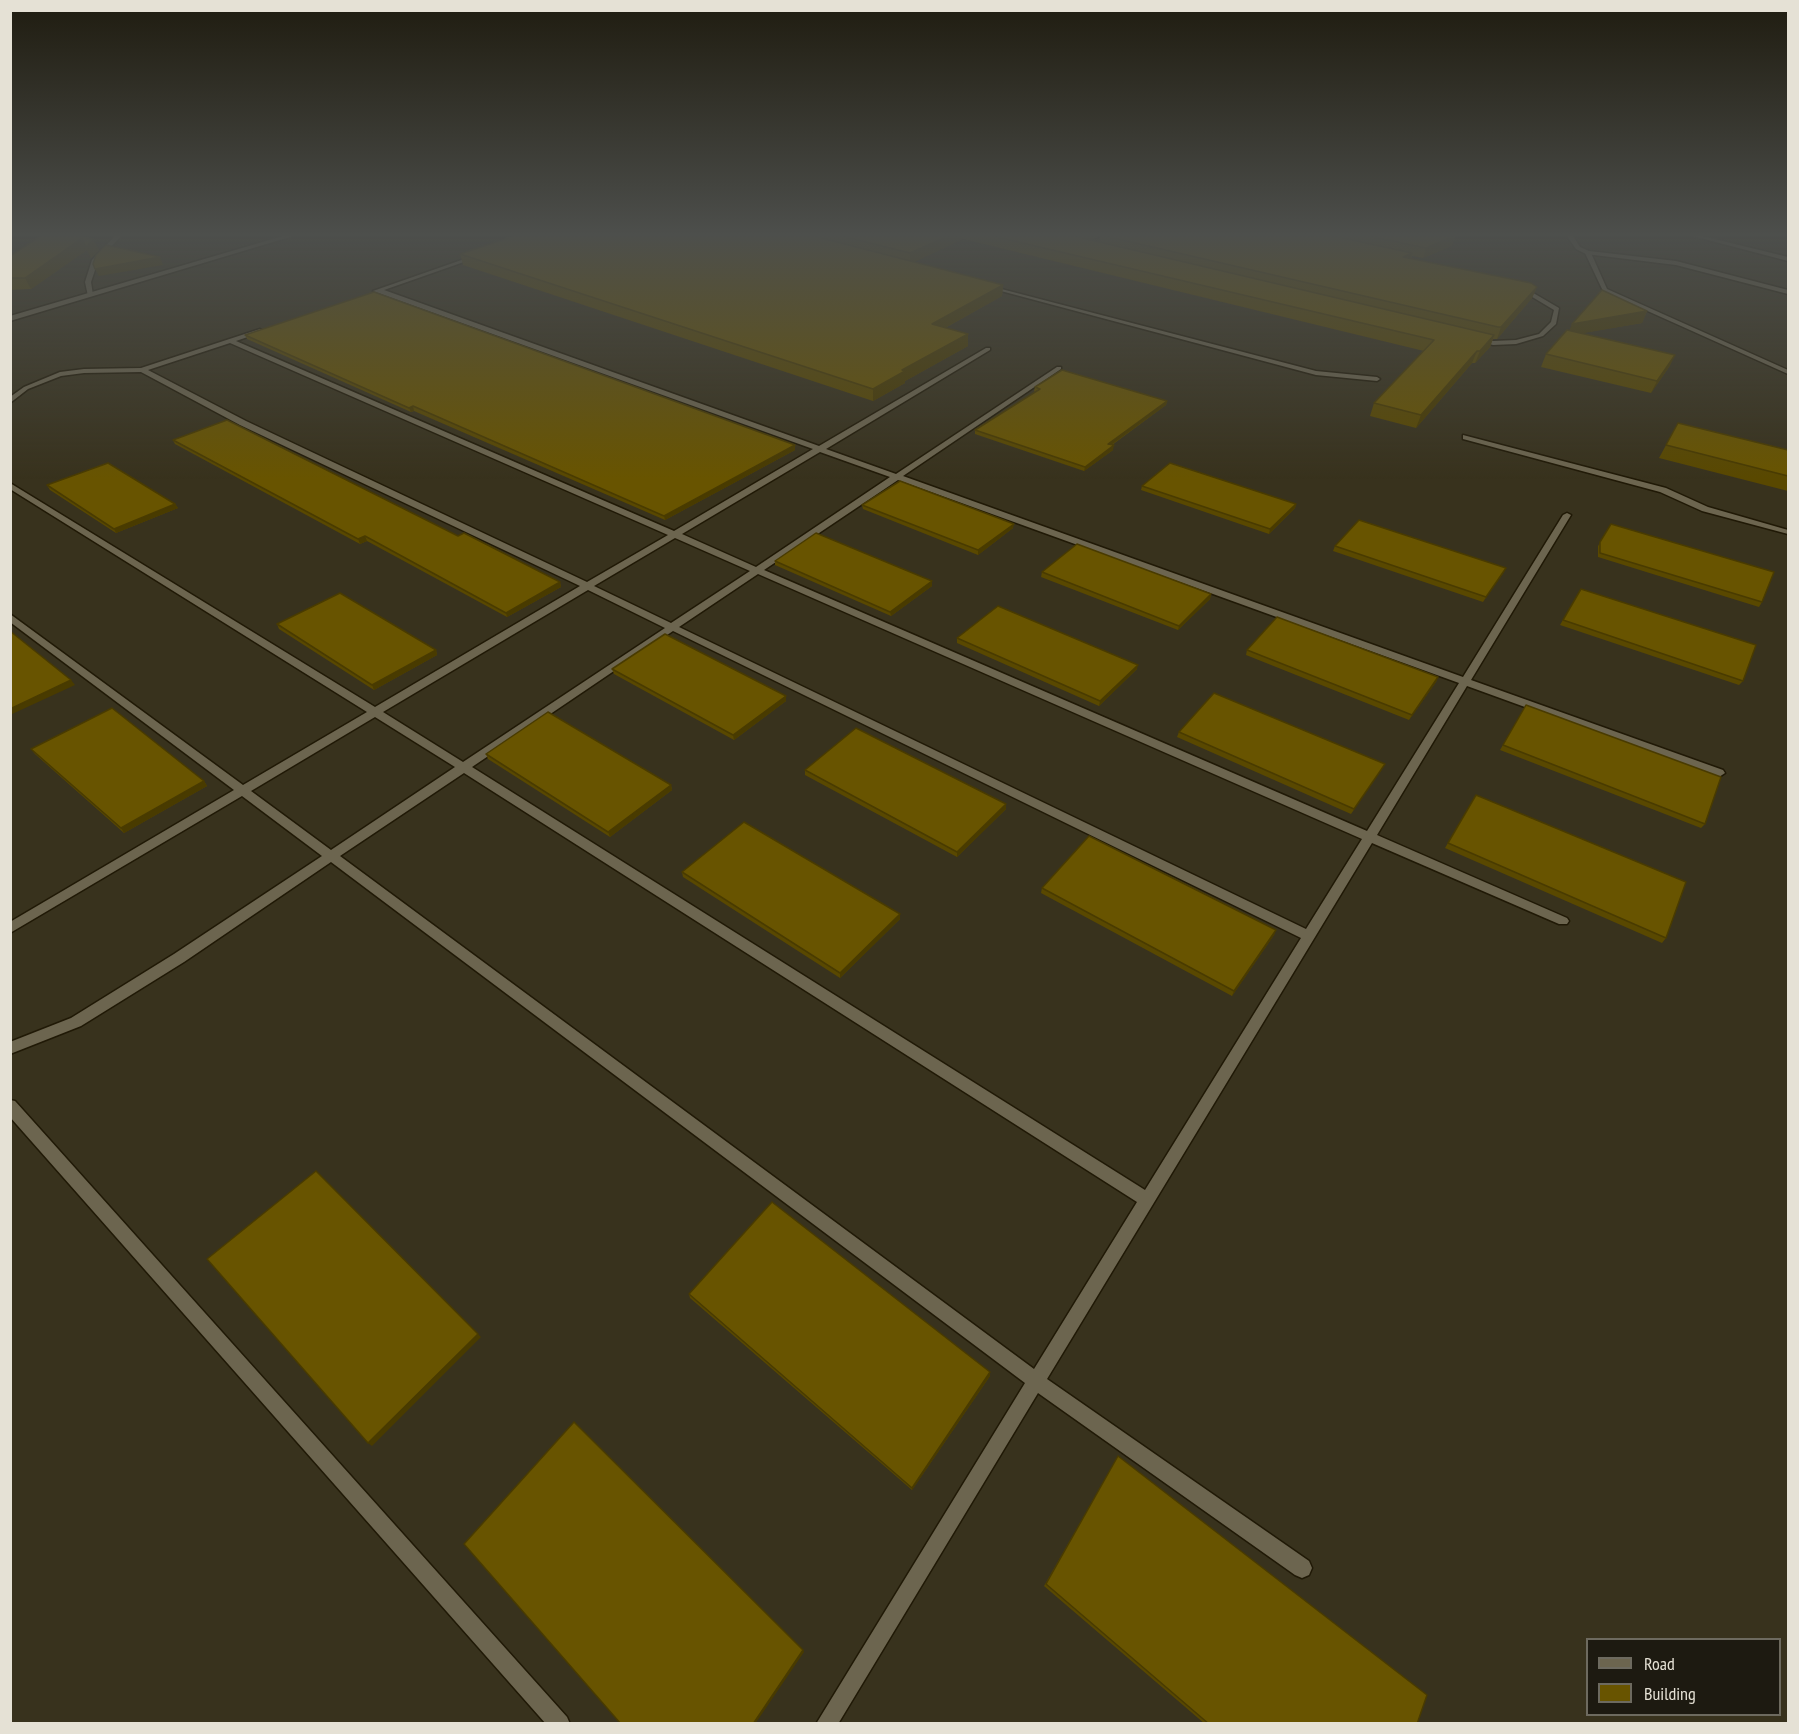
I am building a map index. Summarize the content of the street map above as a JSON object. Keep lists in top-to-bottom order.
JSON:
{
  "legend": ["Road", "Building"]
}
